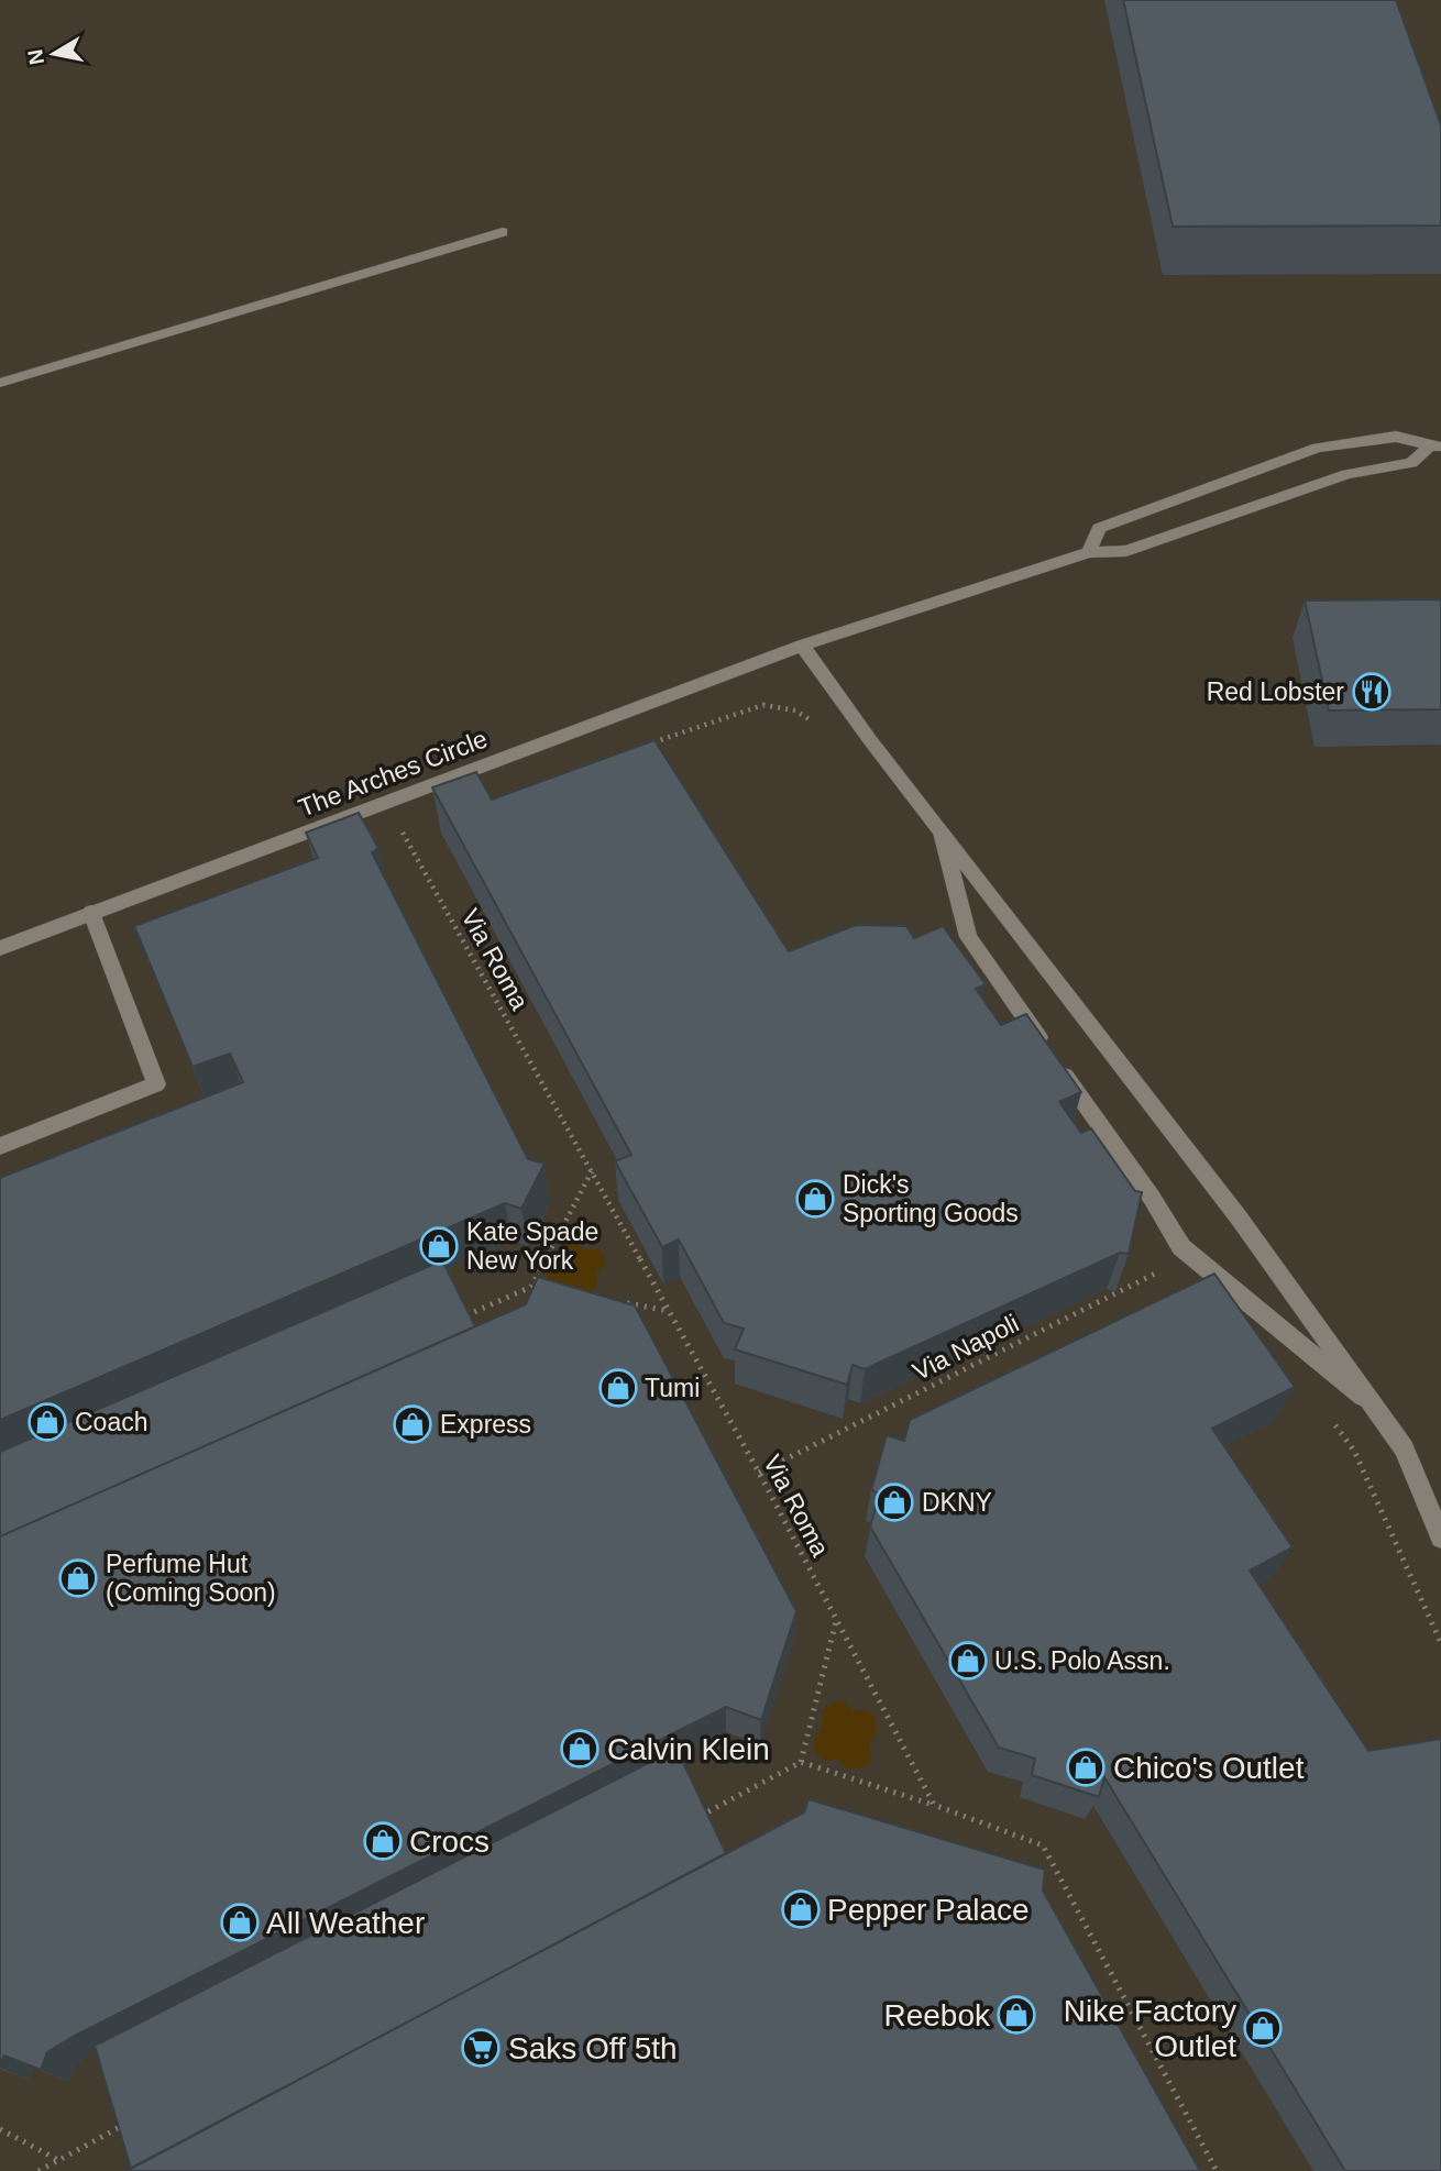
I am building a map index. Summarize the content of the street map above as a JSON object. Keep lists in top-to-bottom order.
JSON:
{
  "streets": {
    "street": ["The Arches Circle"],
    "path": ["Via Roma", "Via Napoli"]
  },
  "crossings": [
    ["The Arches Circle", "Via Roma"],
    ["Via Roma", "Via Napoli"]
  ],
  "places": {
    "restaurant": ["Red Lobster"],
    "shop": [
      "Dick's Sporting Goods",
      "Kate Spade New York",
      "Tumi",
      "Coach",
      "Express",
      "DKNY",
      "Perfume Hut (Coming Soon)",
      "U.S. Polo Assn.",
      "Calvin Klein",
      "Chico's Outlet",
      "Crocs",
      "Pepper Palace",
      "All Weather",
      "Reebok",
      "Nike Factory Outlet"
    ],
    "supermarket": ["Saks Off 5th"]
  },
  "north": "left"
}
